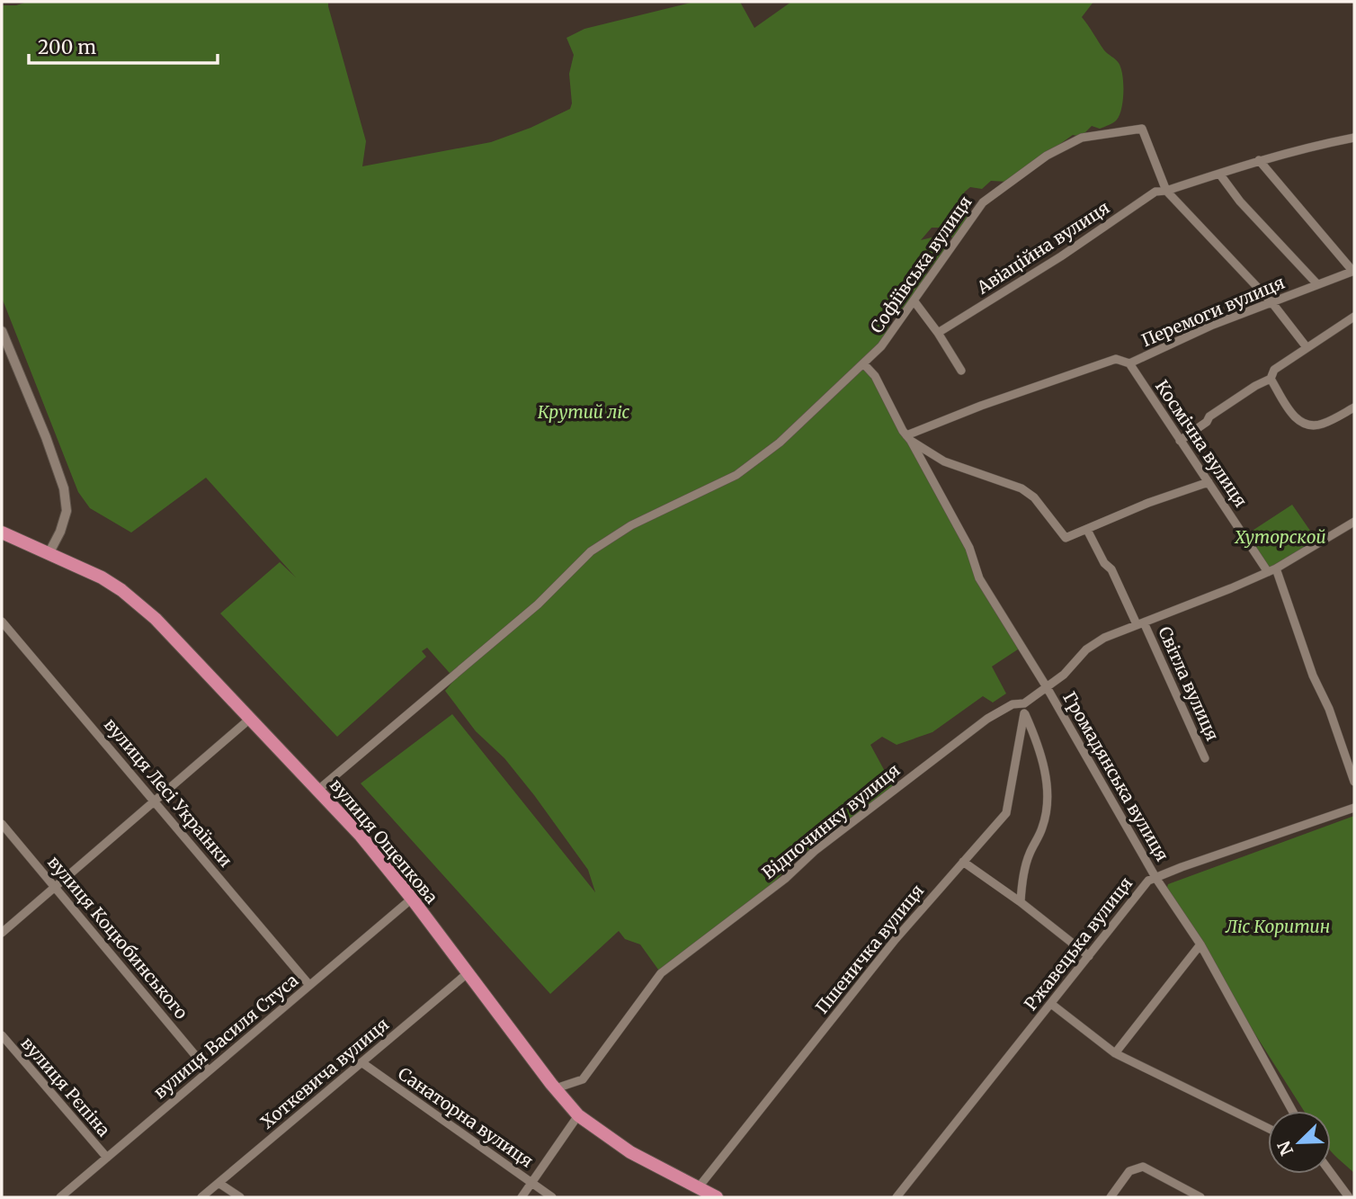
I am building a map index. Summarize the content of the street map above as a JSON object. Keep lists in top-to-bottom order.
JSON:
{
  "streets": {
    "highway": ["вулиця Ощепкова"],
    "street": [
      "Авіаційна вулиця",
      "Софіївська вулиця",
      "Перемоги вулиця",
      "Космічна вулиця",
      "Світла вулиця",
      "Громадянська вулиця",
      "вулиця Лесі Українки",
      "Відпочинку вулиця",
      "вулиця Коцюбинського",
      "Ржавецька вулиця",
      "Пшеничка вулиця",
      "вулиця Василя Стуса",
      "Хоткевича вулиця",
      "вулиця Рєпіна",
      "Санаторна вулиця"
    ]
  },
  "crossings": [
    ["Авіаційна вулиця", "Софіївська вулиця"],
    ["Софіївська вулиця", "вулиця Ощепкова"],
    ["Перемоги вулиця", "Космічна вулиця"],
    ["Перемоги вулиця", "Громадянська вулиця"],
    ["Громадянська вулиця", "Ржавецька вулиця"],
    ["вулиця Лесі Українки", "вулиця Василя Стуса"],
    ["Відпочинку вулиця", "вулиця Ощепкова"],
    ["вулиця Ощепкова", "Пшеничка вулиця"],
    ["вулиця Ощепкова", "вулиця Василя Стуса"],
    ["вулиця Ощепкова", "Хоткевича вулиця"],
    ["вулиця Коцюбинського", "вулиця Василя Стуса"],
    ["вулиця Василя Стуса", "вулиця Рєпіна"],
    ["Хоткевича вулиця", "Санаторна вулиця"]
  ],
  "parks": ["Крутий ліс", "Хуторской", "Ліс Коритин"],
  "scale_bar": "200 m",
  "north": "bottom left"
}
